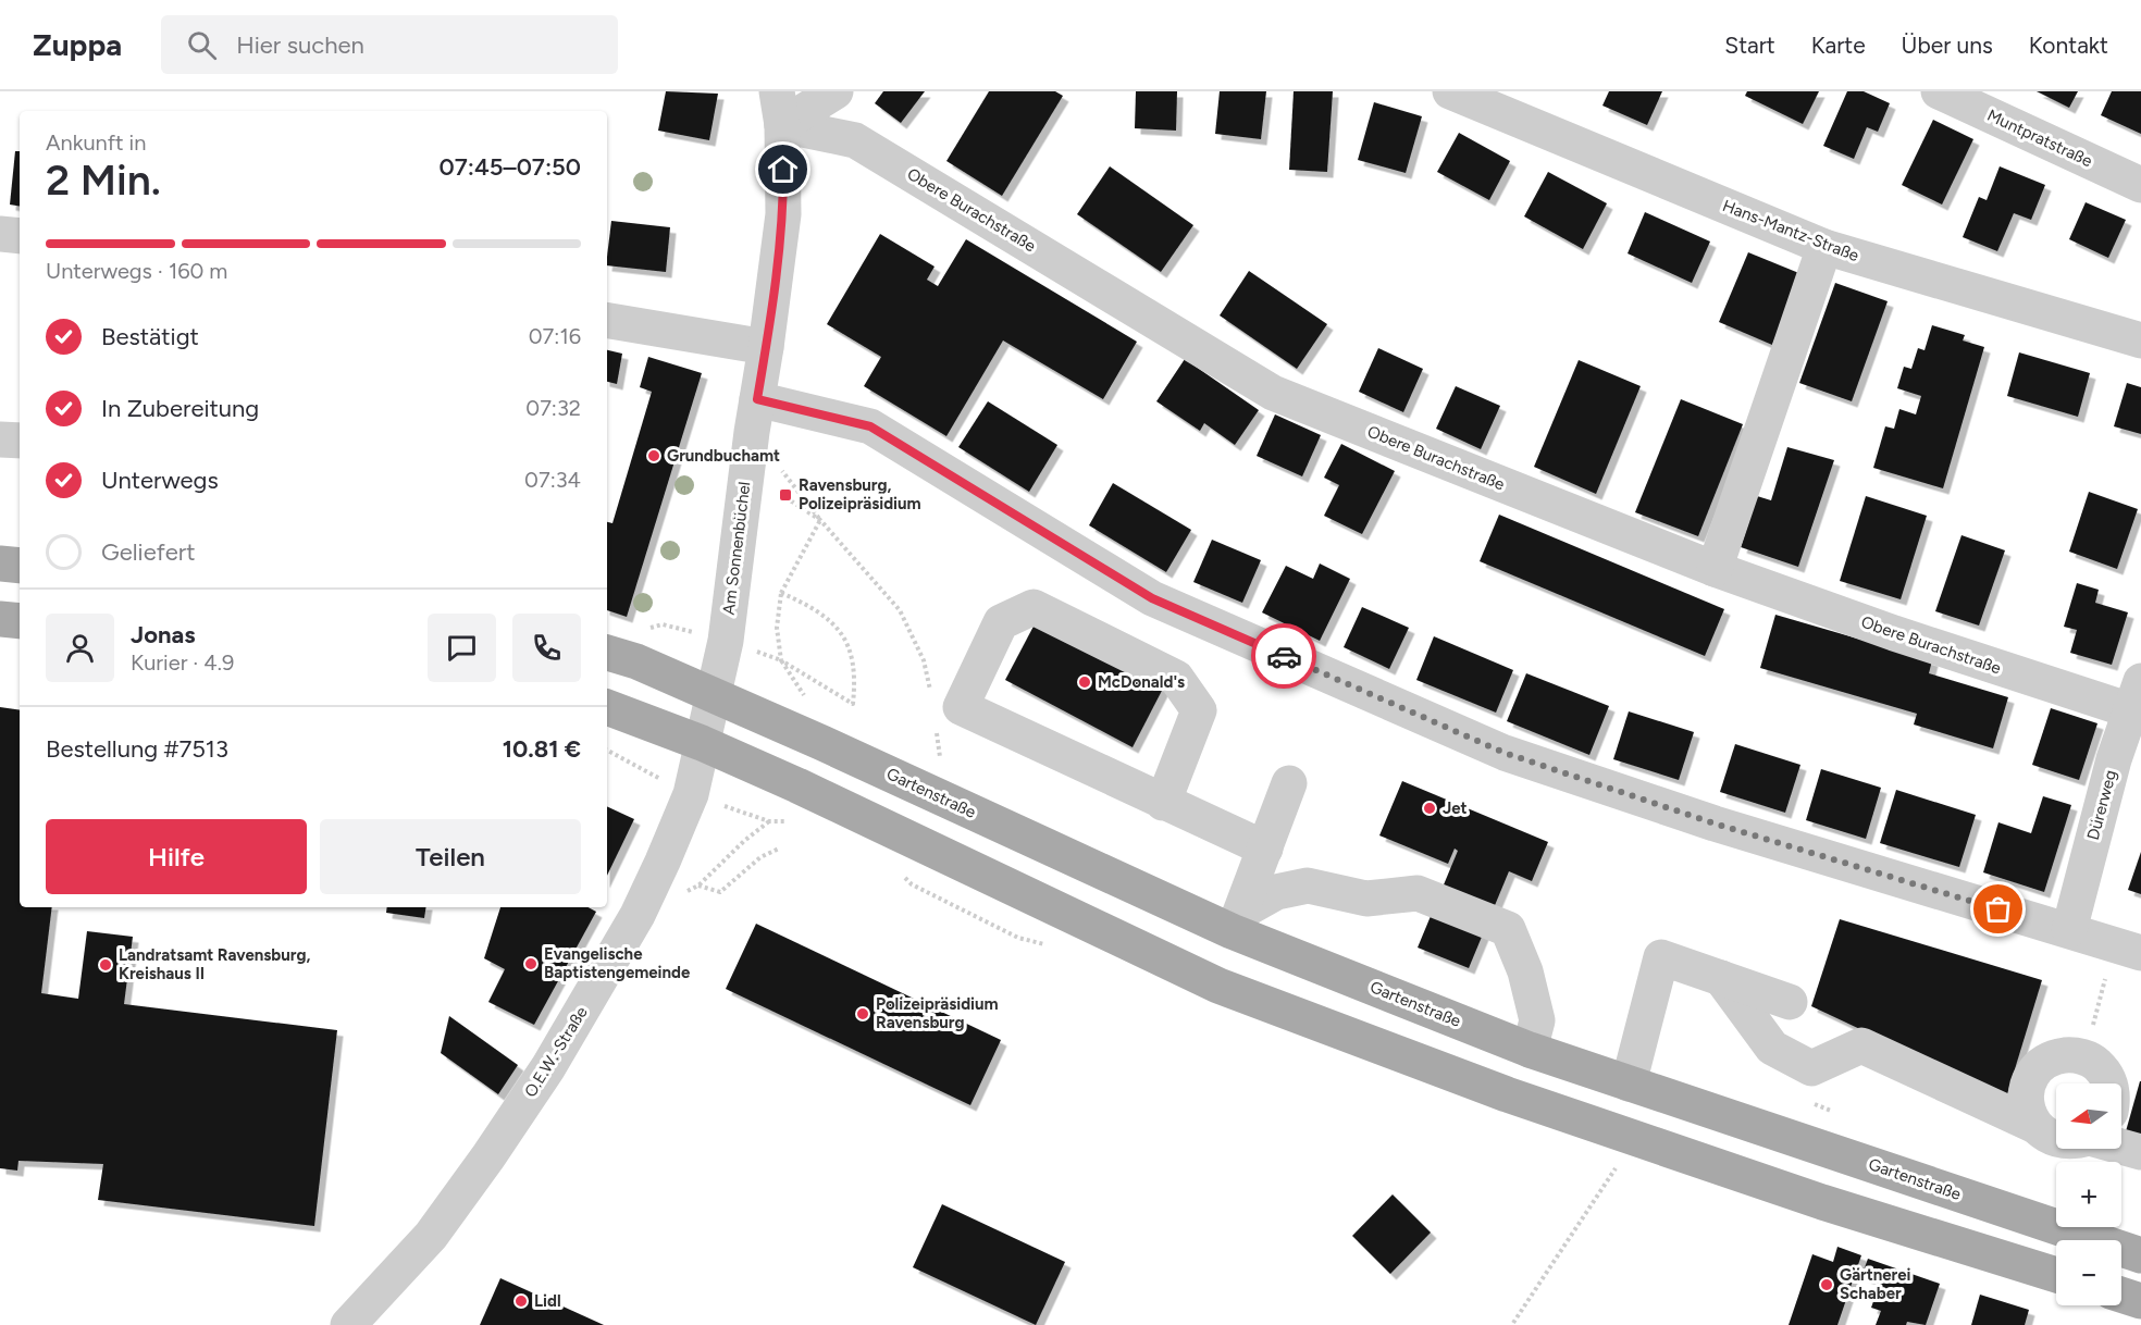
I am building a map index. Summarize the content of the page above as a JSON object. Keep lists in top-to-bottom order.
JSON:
{
  "streets": {
    "main road": ["Gartenstraße"],
    "street": [
      "Muntpratstraße",
      "Obere Burachstraße",
      "Hans-Mantz-Straße",
      "Am Sonnenbüchel",
      "Dürerweg",
      "O.E.W.-Straße"
    ]
  },
  "crossings": [
    ["Obere Burachstraße", "Am Sonnenbüchel"],
    ["Obere Burachstraße", "Dürerweg"],
    ["Am Sonnenbüchel", "Gartenstraße"]
  ],
  "places": {
    "other": [
      "Grundbuchamt",
      "McDonald's",
      "Jet",
      "Evangelische Baptistengemeinde",
      "Landratsamt Ravensburg, Kreishaus II",
      "Polizeipräsidium Ravensburg",
      "Gärtnerei Schaber",
      "Lidl"
    ],
    "transit": ["Ravensburg, Polizeipräsidium"]
  },
  "north": "left",
  "page": {
    "header": "Zuppa",
    "search": "Hier suchen",
    "nav": [
      "Start",
      "Karte",
      "Über uns",
      "Kontakt"
    ],
    "heading": ["2 Min.", "Ankunft in", "07:45–07:50"],
    "panel": [
      "Jonas",
      "Kurier · 4.9",
      "Bestellung #7513",
      "10.81 €"
    ],
    "bar": "Unterwegs · 160 m",
    "list": [
      ["Bestätigt", "07:16"],
      ["In Zubereitung", "07:32"],
      ["Unterwegs", "07:34"],
      "Geliefert"
    ],
    "buttons": ["Hilfe", "Teilen"],
    "map_buttons": ["+", "−"]
  }
}
